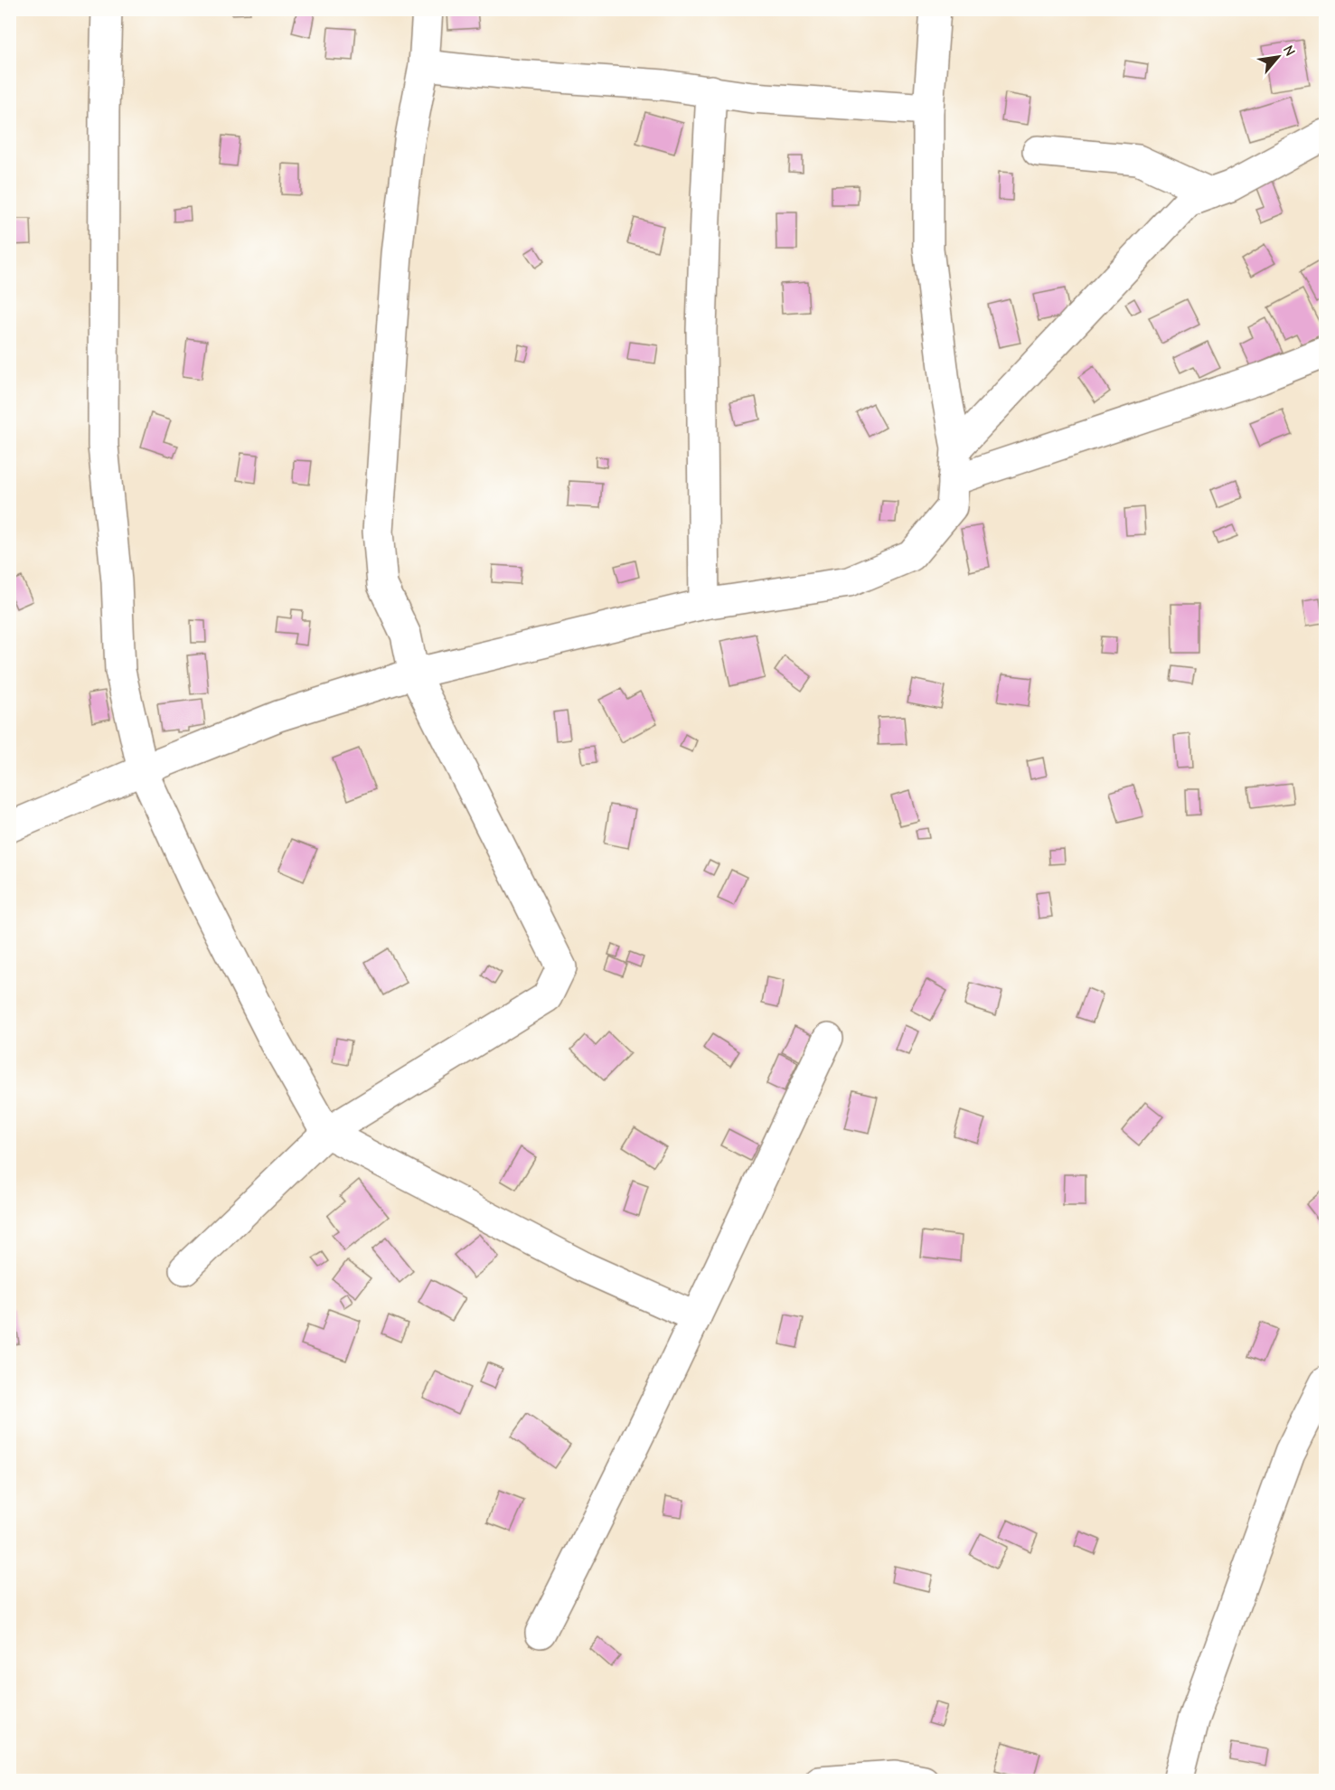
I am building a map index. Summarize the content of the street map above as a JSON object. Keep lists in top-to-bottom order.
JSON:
{
  "north": "top right"
}
